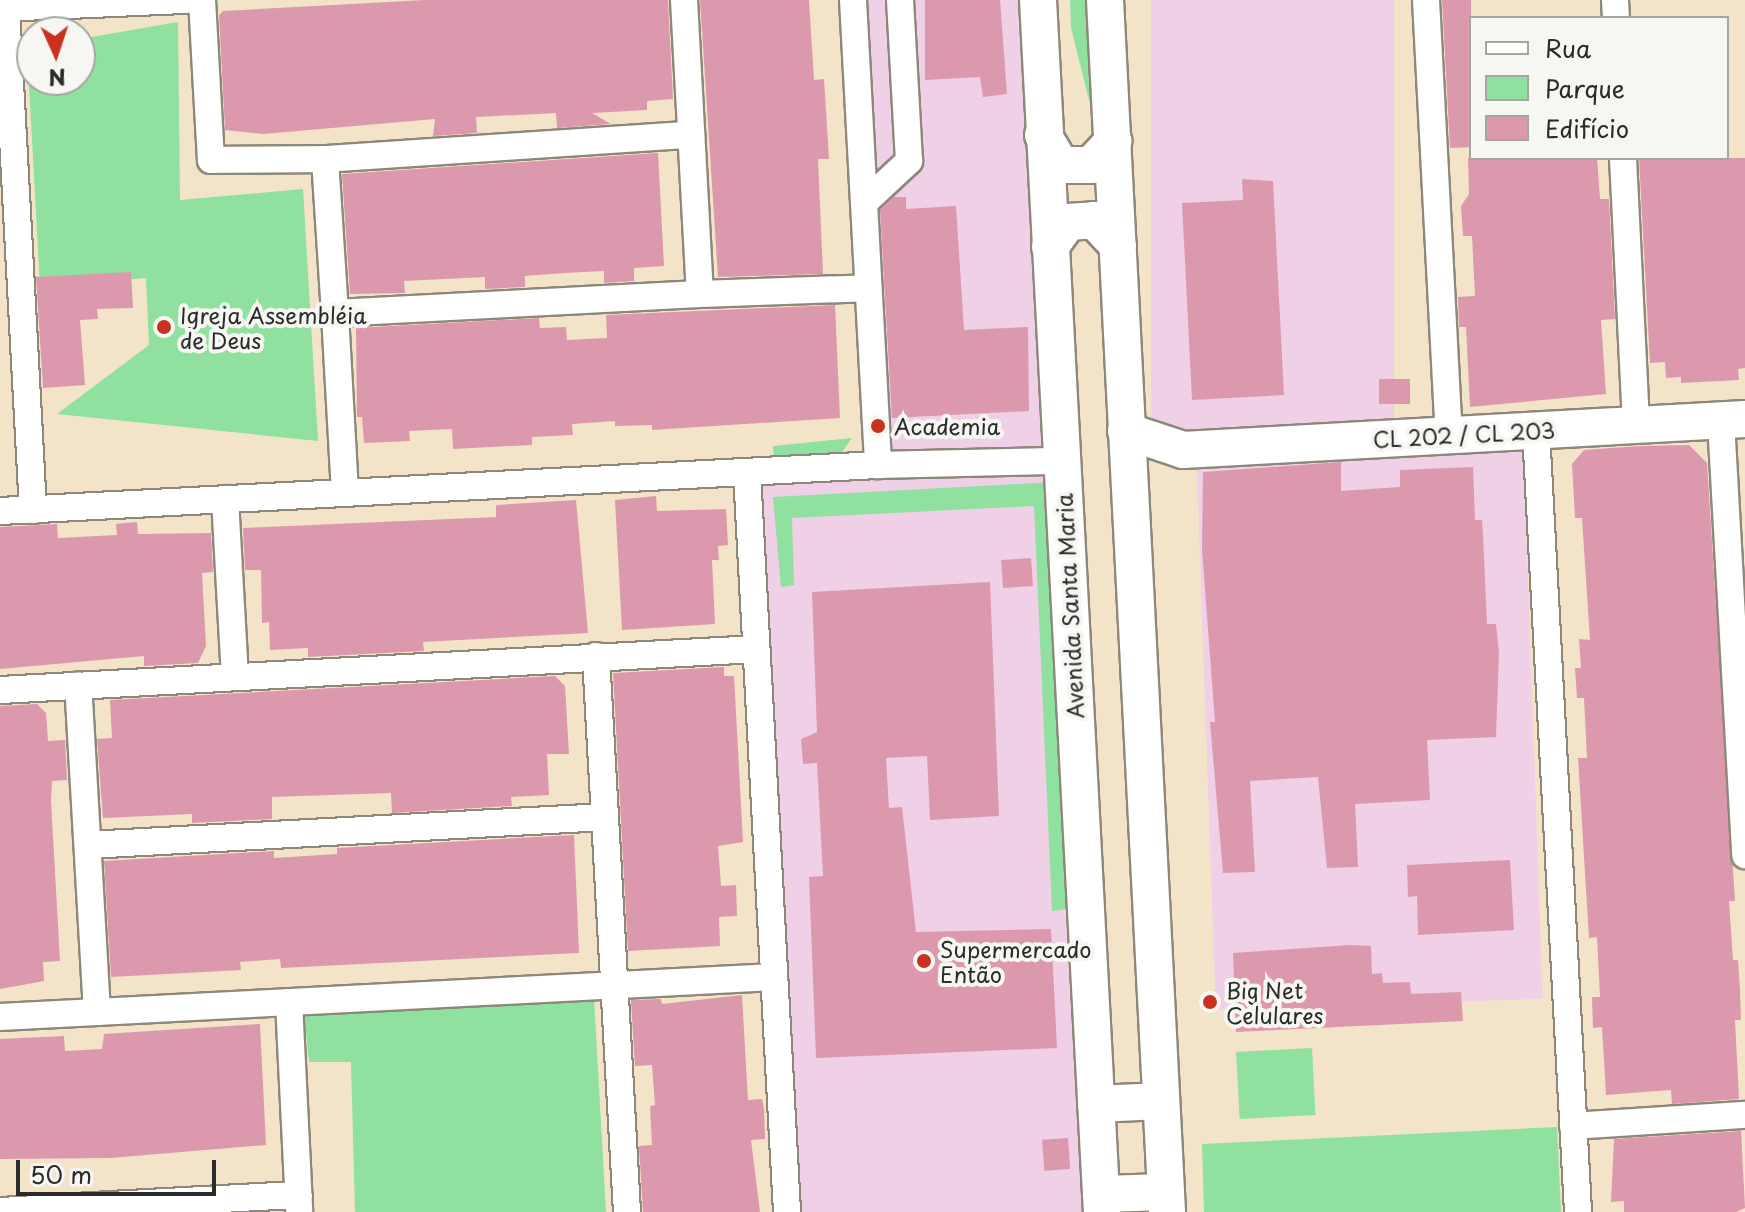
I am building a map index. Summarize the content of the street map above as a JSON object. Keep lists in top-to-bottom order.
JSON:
{
  "streets": {
    "main road": ["CL 202 / CL 203", "Avenida Santa Maria"]
  },
  "places": [
    "Igreja Assembléia de Deus",
    "Academia",
    "Supermercado Então",
    "Big Net Celulares"
  ],
  "legend": ["Rua", "Parque", "Edifício"],
  "scale_bar": "50 m",
  "north": "bottom"
}
